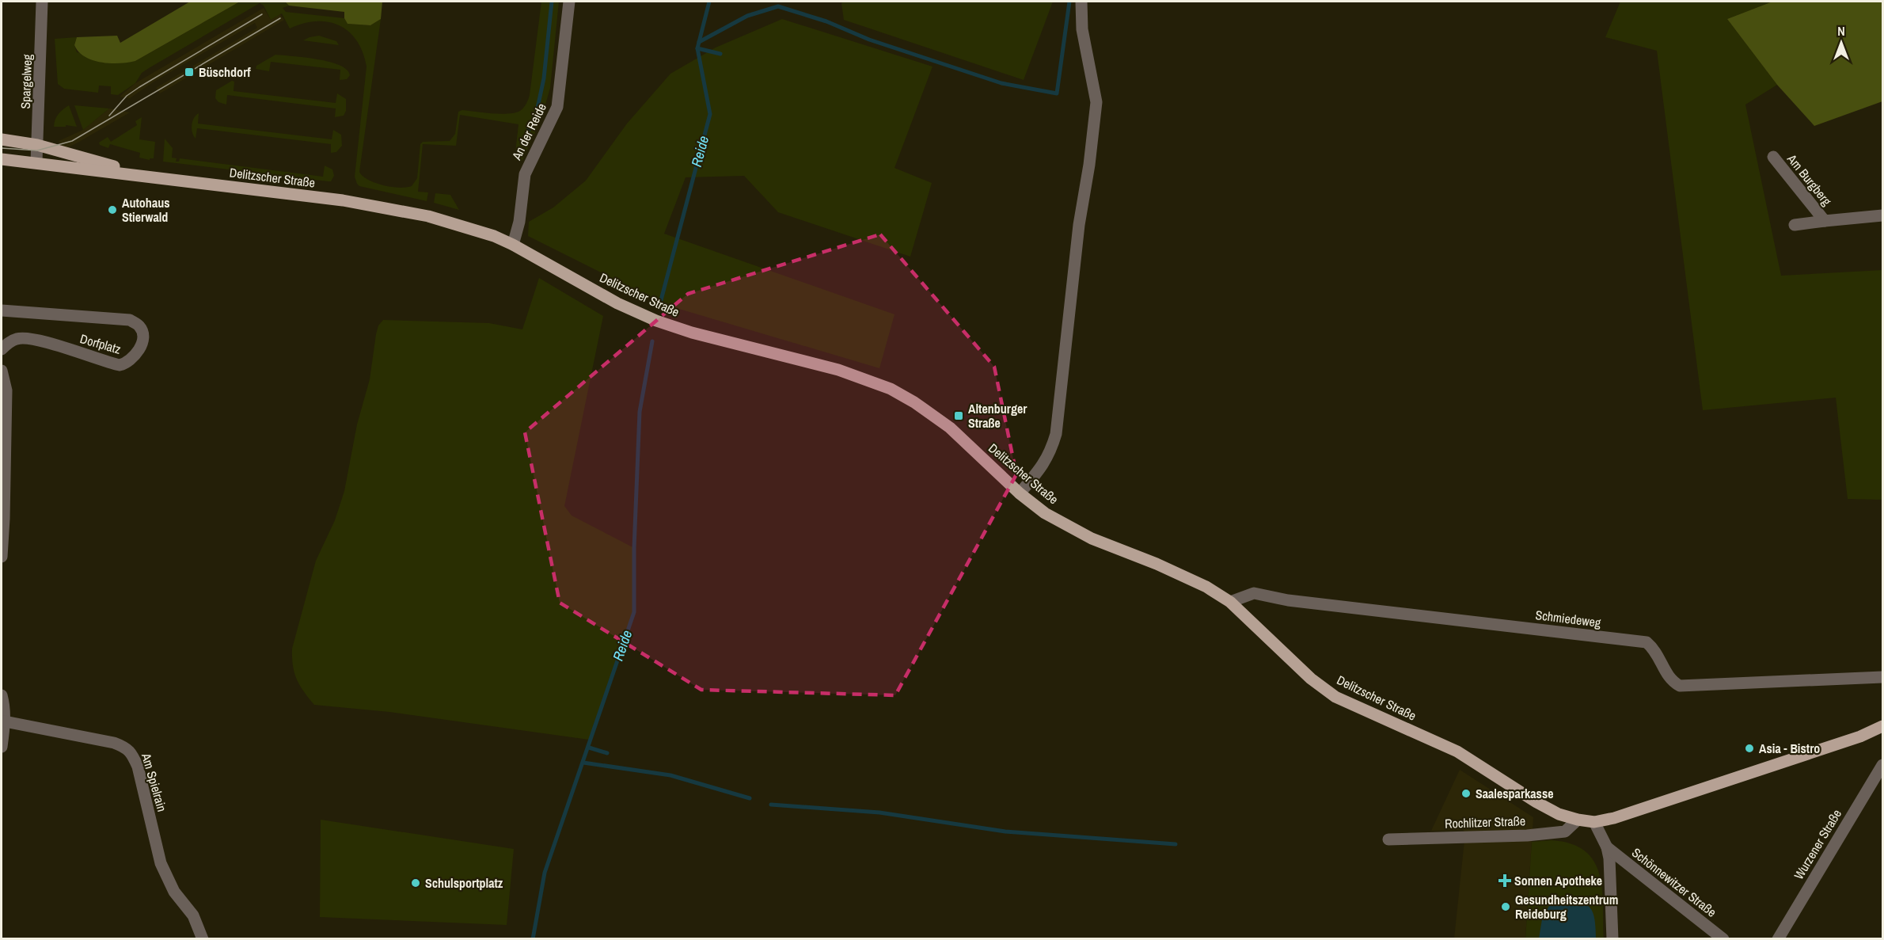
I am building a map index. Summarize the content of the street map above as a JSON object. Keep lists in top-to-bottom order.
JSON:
{
  "streets": {
    "main road": ["Delitzscher Straße"],
    "street": [
      "Spargelweg",
      "An der Reide",
      "Am Burgberg",
      "Dorfplatz",
      "Schmiedeweg",
      "Am Spielrain",
      "Rochlitzer Straße",
      "Wurzener Straße",
      "Schönnewitzer Straße"
    ]
  },
  "crossings": [
    ["Spargelweg", "Delitzscher Straße"],
    ["An der Reide", "Delitzscher Straße"],
    ["Delitzscher Straße", "Schmiedeweg"],
    ["Delitzscher Straße", "Rochlitzer Straße"]
  ],
  "water": ["Reide"],
  "places": {
    "transit": ["Büschdorf", "Altenburger Straße"],
    "other": [
      "Autohaus Stierwald",
      "Asia - Bistro",
      "Saalesparkasse",
      "Schulsportplatz",
      "Gesundheitszentrum Reideburg"
    ],
    "health": ["Sonnen Apotheke"]
  },
  "north": "top"
}
